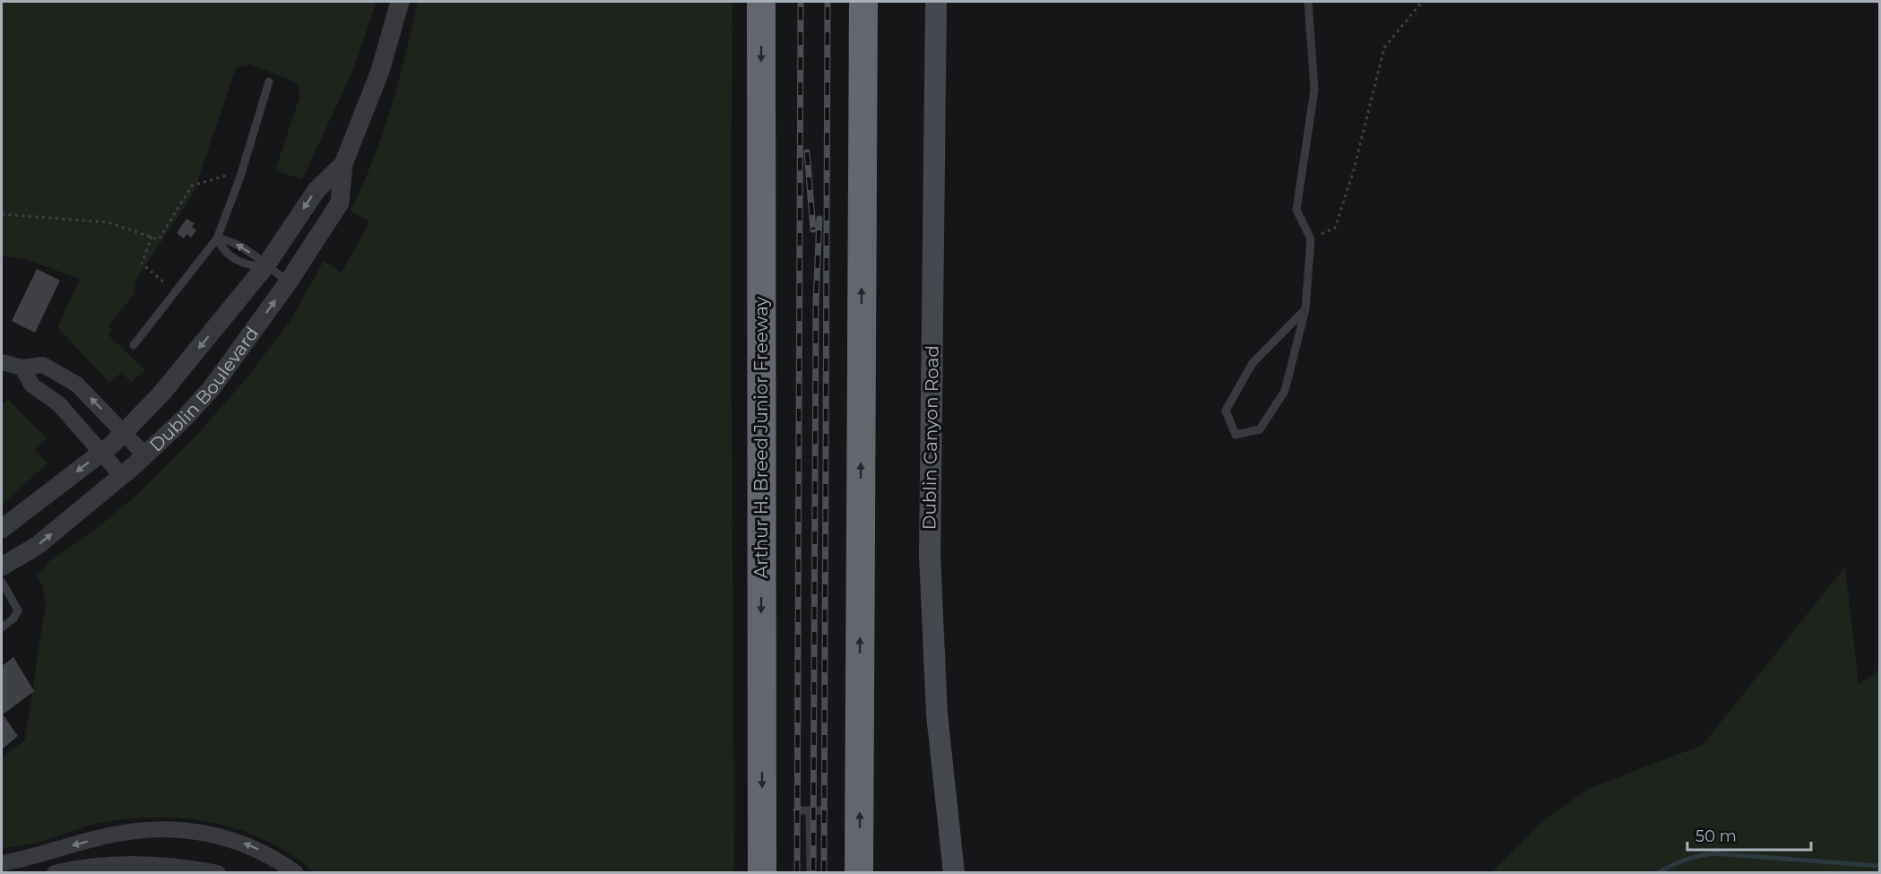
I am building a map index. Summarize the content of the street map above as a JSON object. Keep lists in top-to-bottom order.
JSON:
{
  "streets": {
    "highway": ["Arthur H. Breed Junior Freeway"],
    "main road": ["Dublin Canyon Road"],
    "street": ["Dublin Boulevard"]
  },
  "scale_bar": "50 m"
}
